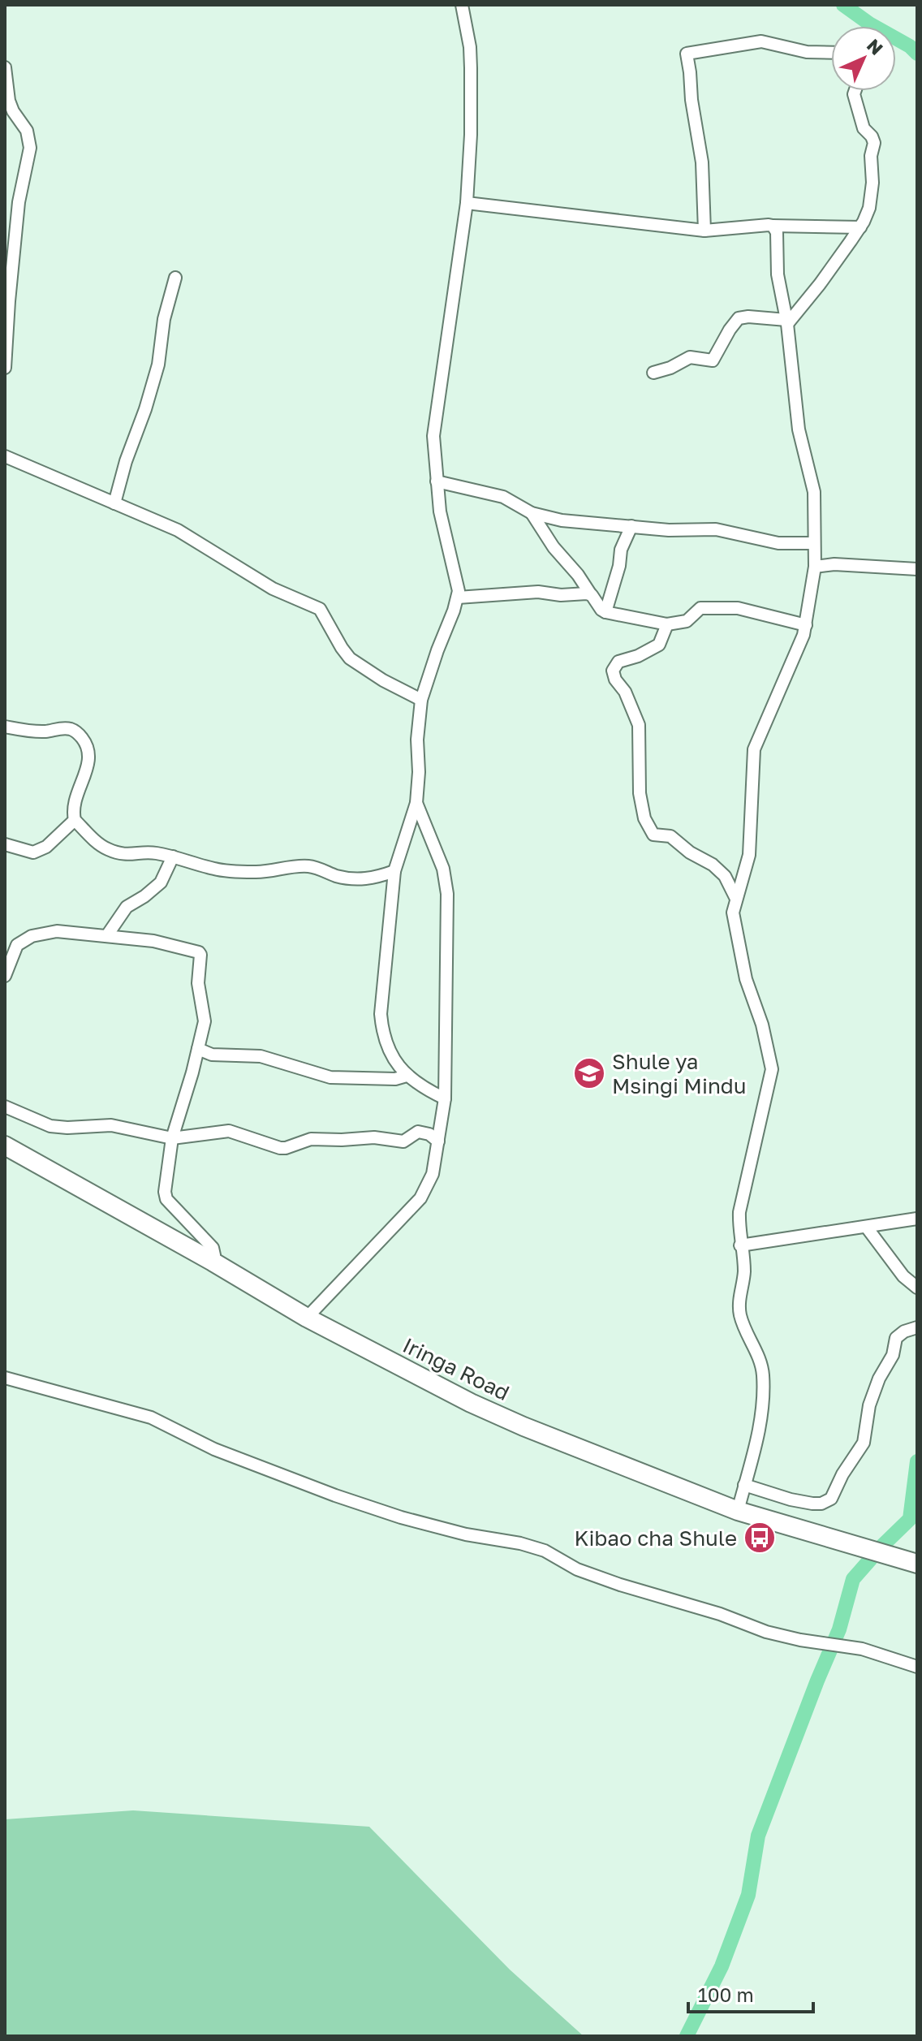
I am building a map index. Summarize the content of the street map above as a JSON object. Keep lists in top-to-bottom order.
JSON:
{
  "streets": {
    "highway": ["Iringa Road"]
  },
  "places": {
    "school or university": ["Shule ya Msingi Mindu"],
    "bus stop": ["Kibao cha Shule"]
  },
  "scale_bar": "100 m",
  "north": "top right"
}
